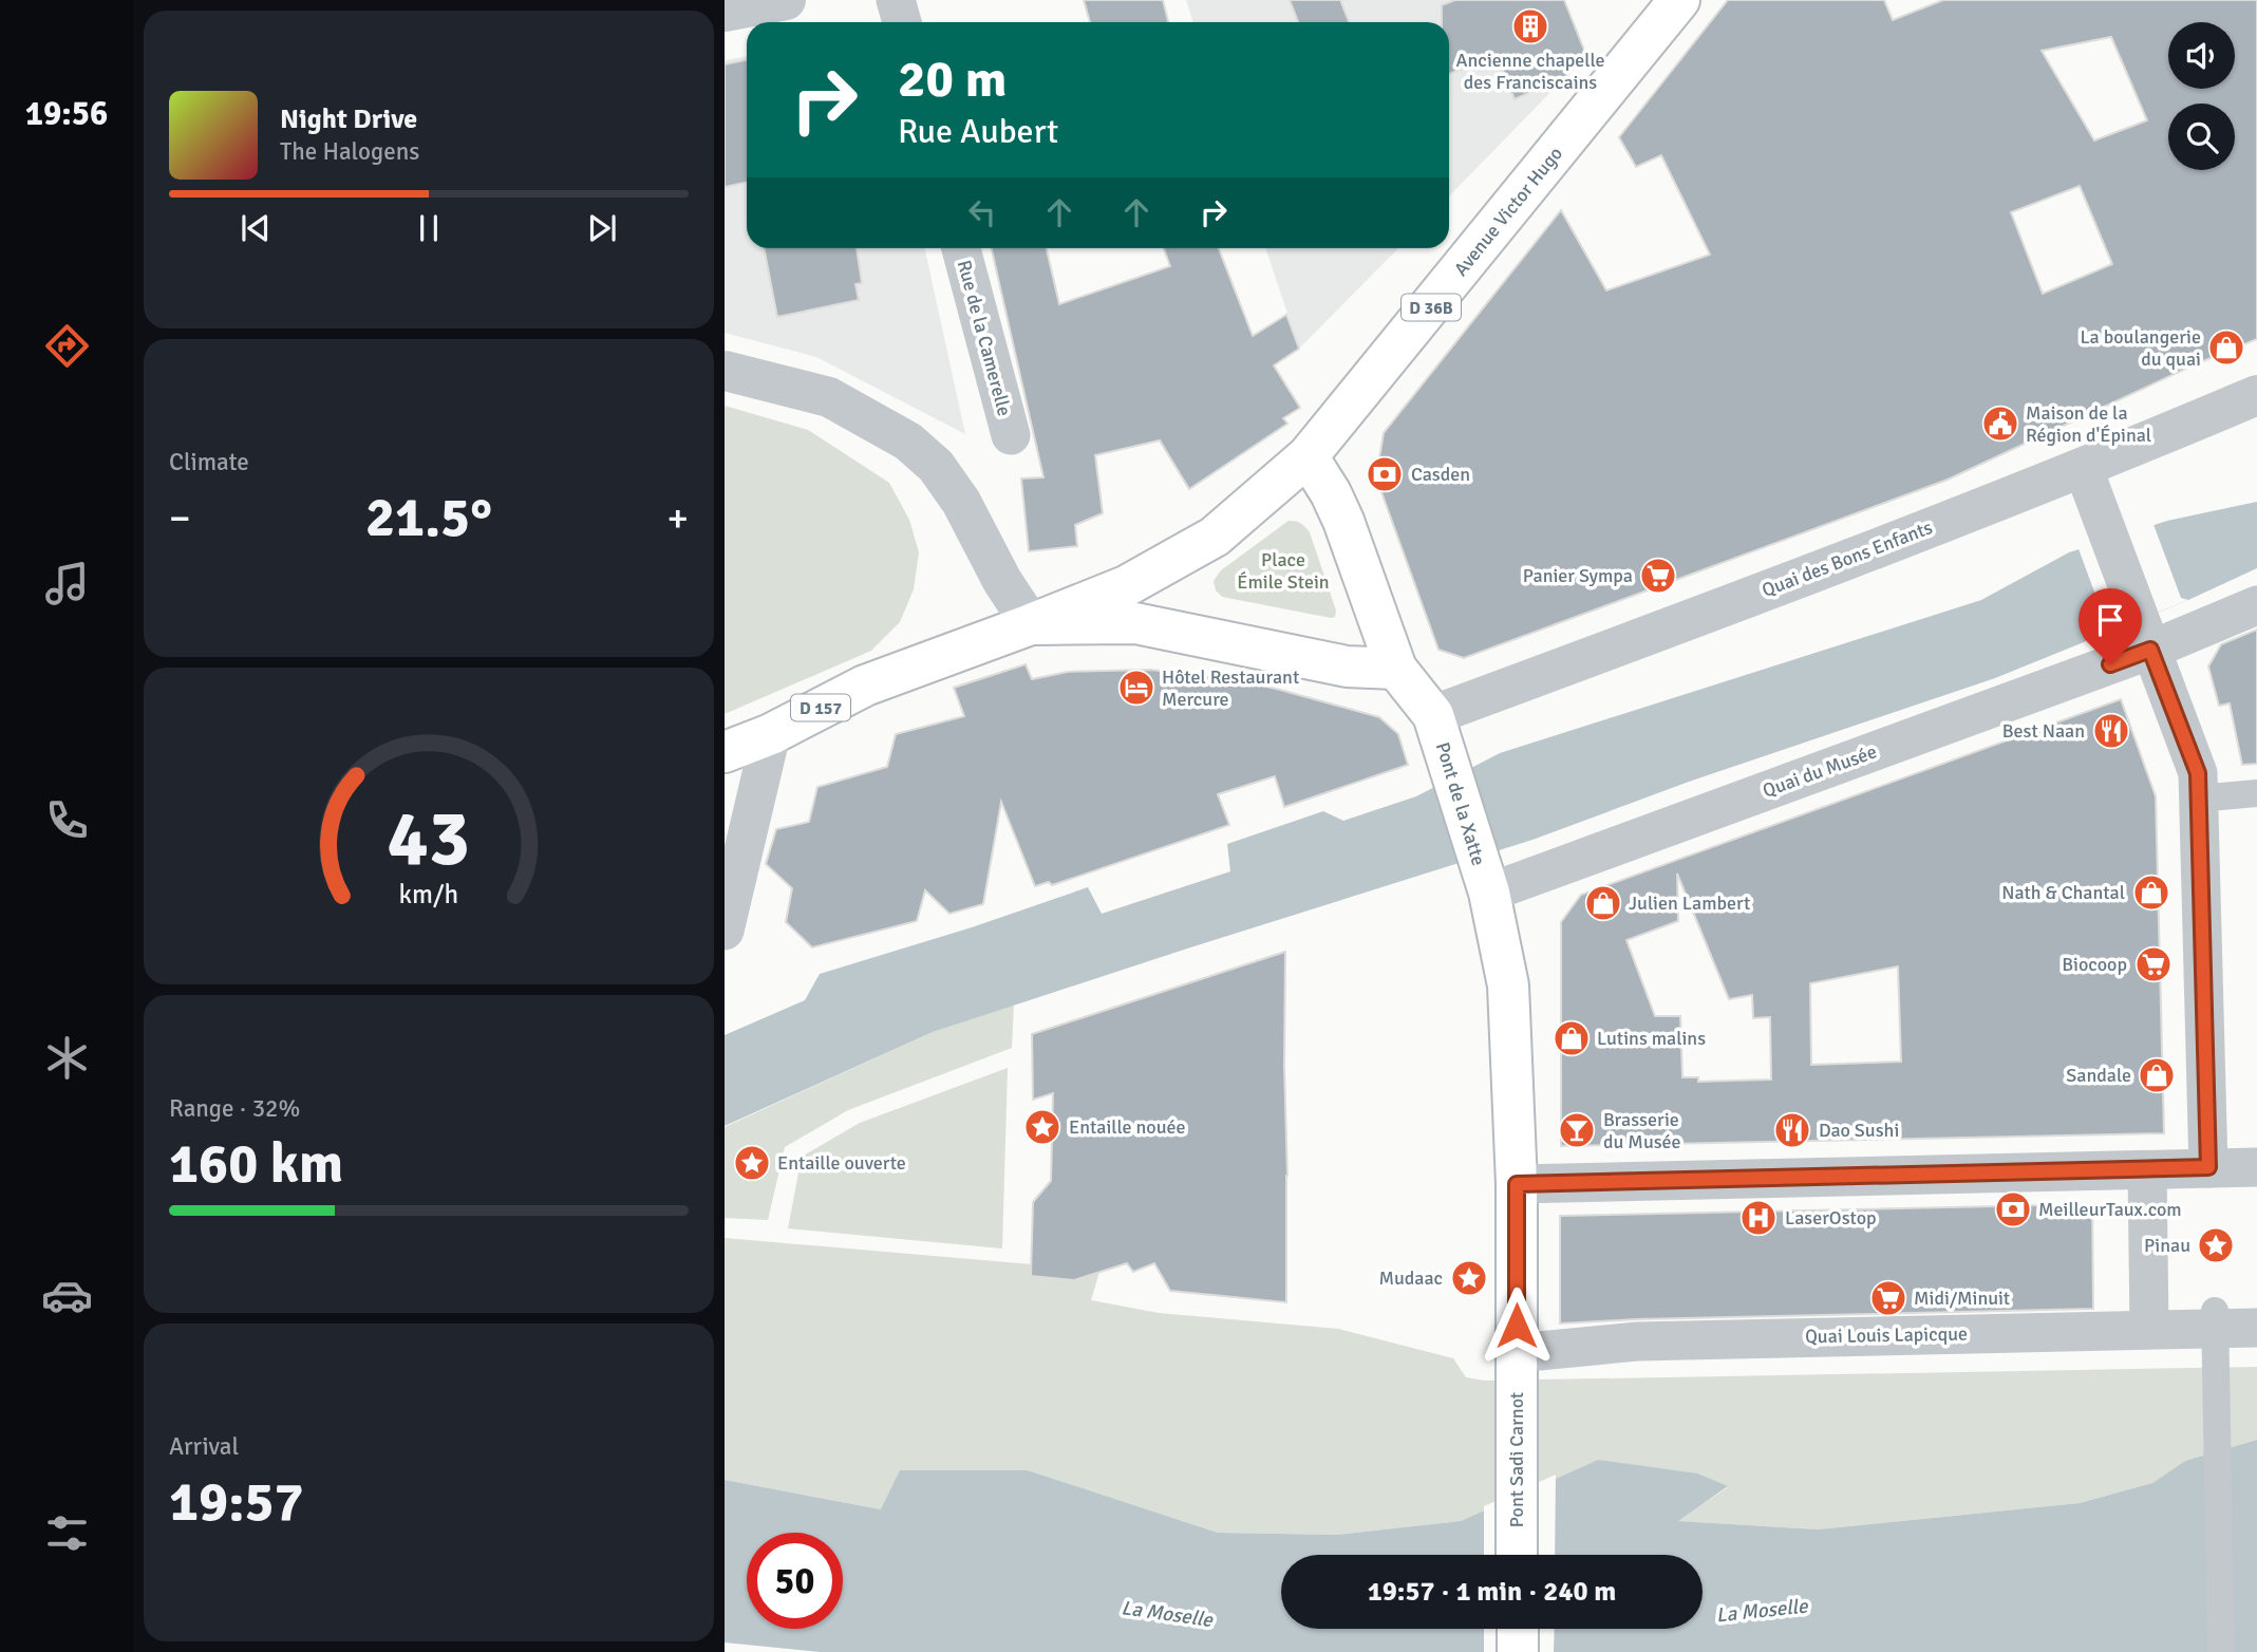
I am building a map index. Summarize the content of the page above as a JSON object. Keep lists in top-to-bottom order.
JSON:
{
  "streets": {
    "main road": [
      "Avenue Victor Hugo",
      "D 36B",
      "D 157",
      "Pont de la Xatte",
      "Pont Sadi Carnot"
    ],
    "street": [
      "Rue de la Camerelle",
      "Quai des Bons Enfants",
      "Quai du Musée",
      "Quai Louis Lapicque"
    ]
  },
  "crossings": [
    ["Avenue Victor Hugo", "D 36B"],
    ["D 36B", "D 157"],
    ["Quai des Bons Enfants", "Pont de la Xatte"],
    ["Quai du Musée", "Pont de la Xatte"],
    ["Pont de la Xatte", "Pont Sadi Carnot"],
    ["Quai Louis Lapicque", "Pont Sadi Carnot"]
  ],
  "water": ["La Moselle"],
  "parks": ["Place Émile Stein"],
  "places": {
    "building": ["Ancienne chapelle des Franciscains"],
    "shop": [
      "La boulangerie du quai",
      "Nath & Chantal",
      "Julien Lambert",
      "Lutins malins",
      "Sandale"
    ],
    "public building": ["Maison de la Région d'Épinal"],
    "bank": ["Casden", "MeilleurTaux.com"],
    "supermarket": ["Panier Sympa", "Biocoop", "Midi/Minuit"],
    "hotel": ["Hôtel Restaurant Mercure"],
    "restaurant": ["Best Naan", "Dao Sushi"],
    "place": [
      "Entaille nouée",
      "Entaille ouverte",
      "Pinau",
      "Mudaac"
    ],
    "bar": ["Brasserie du Musée"],
    "hospital": ["LaserOstop"]
  },
  "page": {
    "tabs": "19:56",
    "turn": ["20 m", "Rue Aubert"],
    "song": ["Night Drive", "The Halogens"],
    "tile": [
      "Climate",
      ["Range · 32%", "160 km"],
      ["Arrival", "19:57"]
    ],
    "heat": ["−", "21.5°", "+"],
    "limit": "50",
    "trip": "19:57 · 1 min · 240 m",
    "gauge": ["43", "km/h"]
  }
}
